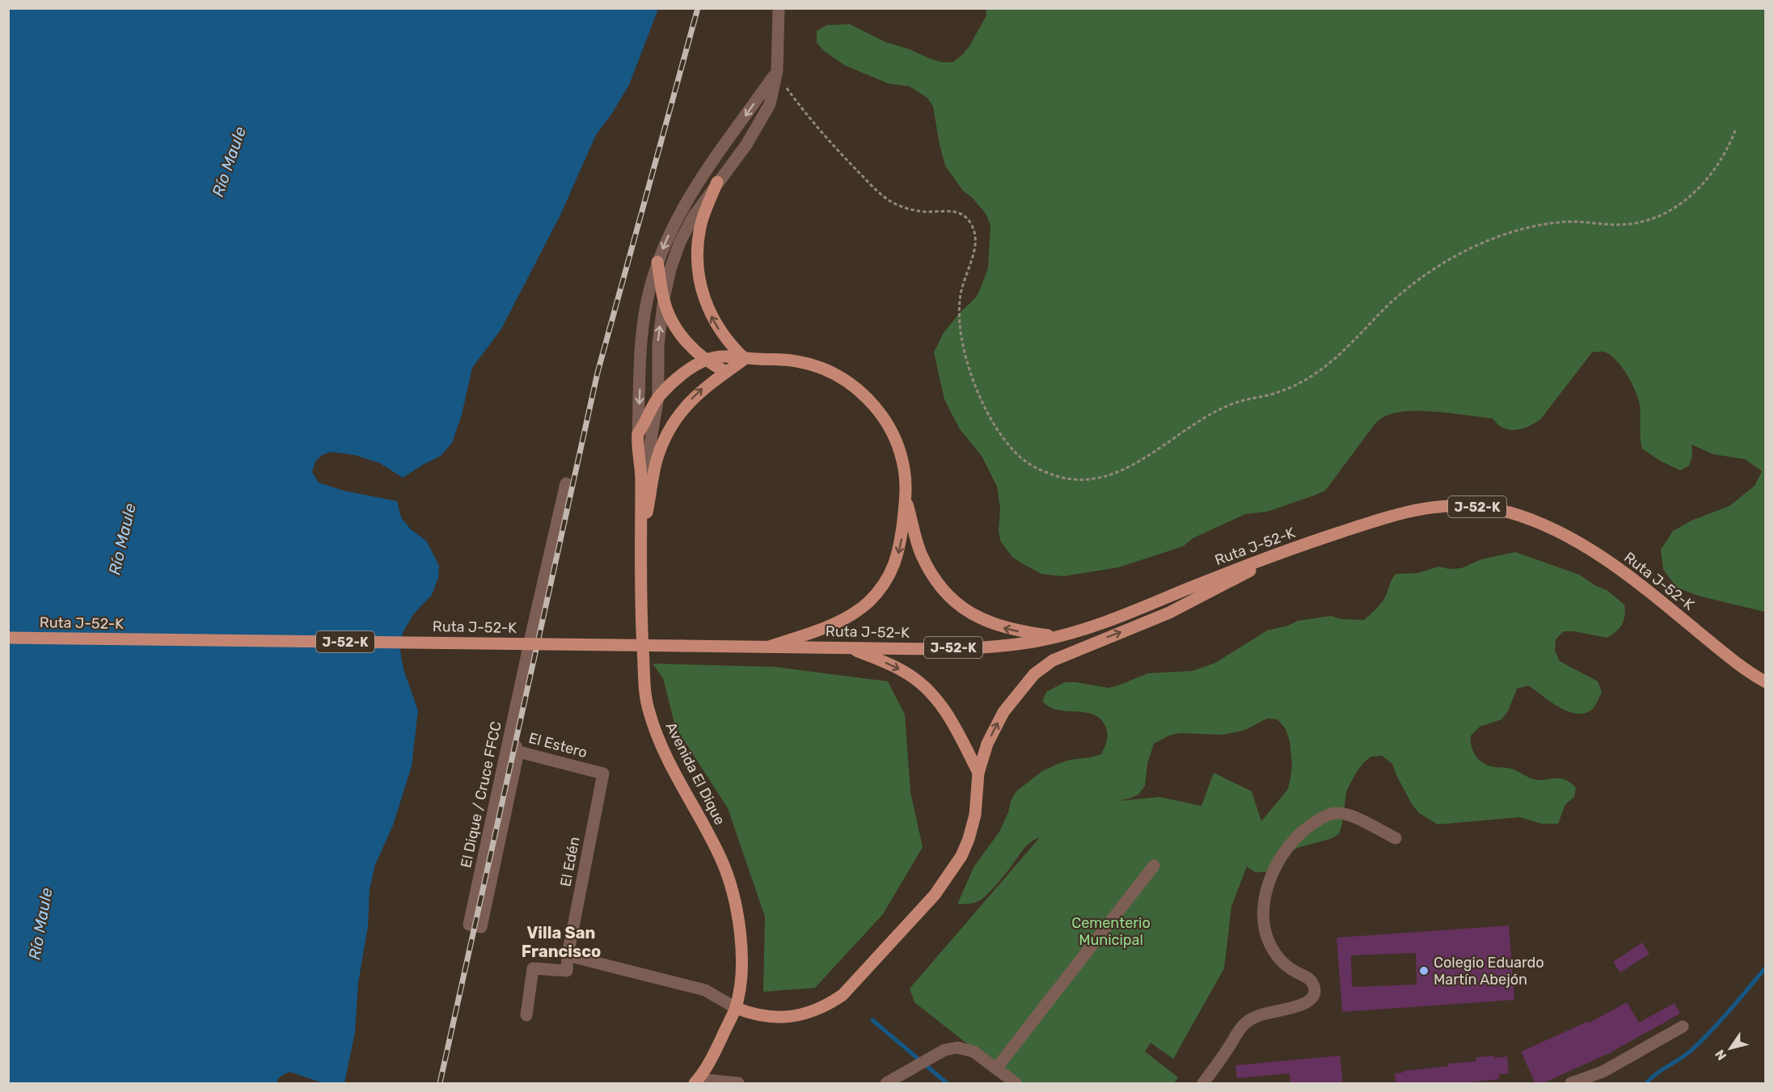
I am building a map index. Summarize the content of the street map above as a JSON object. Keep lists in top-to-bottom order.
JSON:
{
  "streets": {
    "main road": ["J-52-K", "Ruta J-52-K", "Avenida El Dique"],
    "street": ["El Estero", "El Dique / Cruce FFCC", "El Edén"]
  },
  "crossings": [
    ["El Estero", "El Dique / Cruce FFCC"],
    ["El Estero", "El Edén"]
  ],
  "districts": ["Villa San Francisco"],
  "water": ["Río Maule"],
  "parks": ["Cementerio Municipal"],
  "places": ["Colegio Eduardo Martín Abejón"],
  "north": "bottom left"
}
